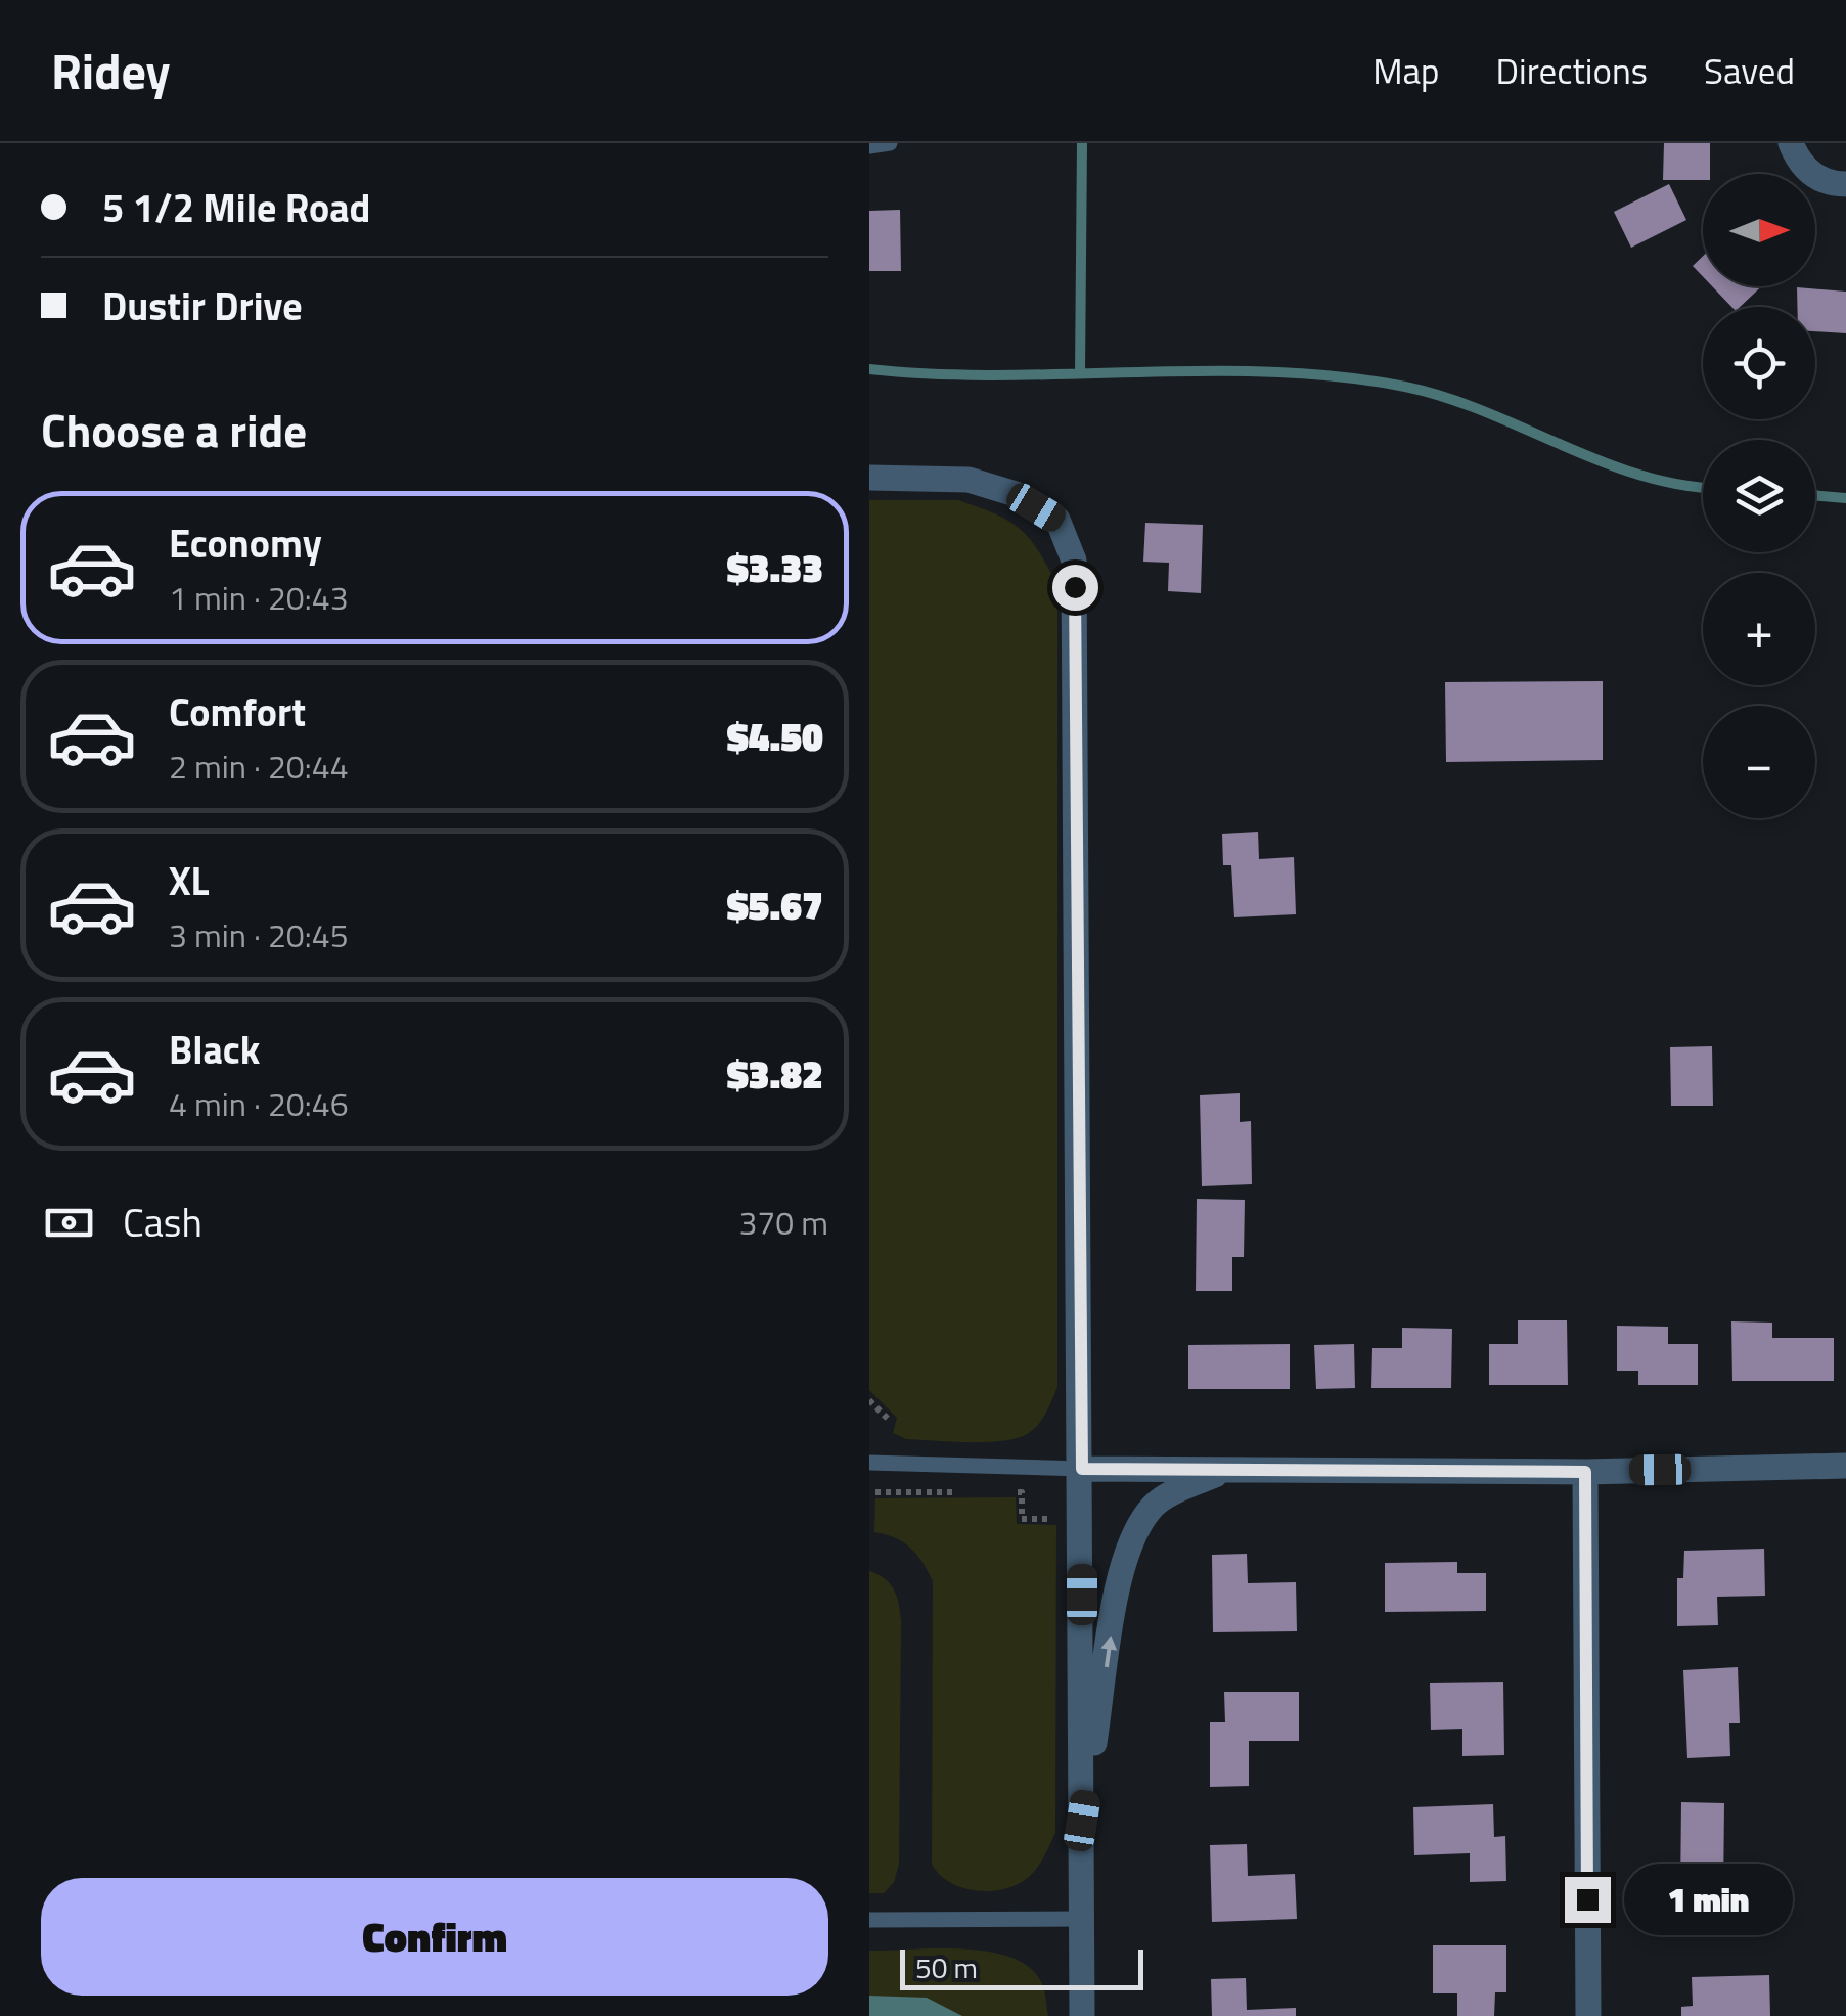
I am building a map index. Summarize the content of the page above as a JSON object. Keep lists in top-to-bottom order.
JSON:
{
  "scale_bar": "50 m",
  "north": "right",
  "page": {
    "header": "Ridey",
    "nav": ["Map", "Directions", "Saved"],
    "banner": ["5 1/2 Mile Road", "Dustir Drive"],
    "map_buttons": ["+", "−"],
    "heading": "Choose a ride",
    "list": [
      {
        "name": "Economy",
        "note": "1 min · 20:43",
        "value": "$3.33"
      },
      {
        "name": "Comfort",
        "note": "2 min · 20:44",
        "value": "$4.50"
      },
      {
        "name": "XL",
        "note": "3 min · 20:45",
        "value": "$5.67"
      },
      {
        "name": "Black",
        "note": "4 min · 20:46",
        "value": "$3.82"
      }
    ],
    "pay": ["Cash", "370 m"],
    "buttons": "Confirm",
    "bubble": "1 min",
    "scale": "50 m"
  }
}
